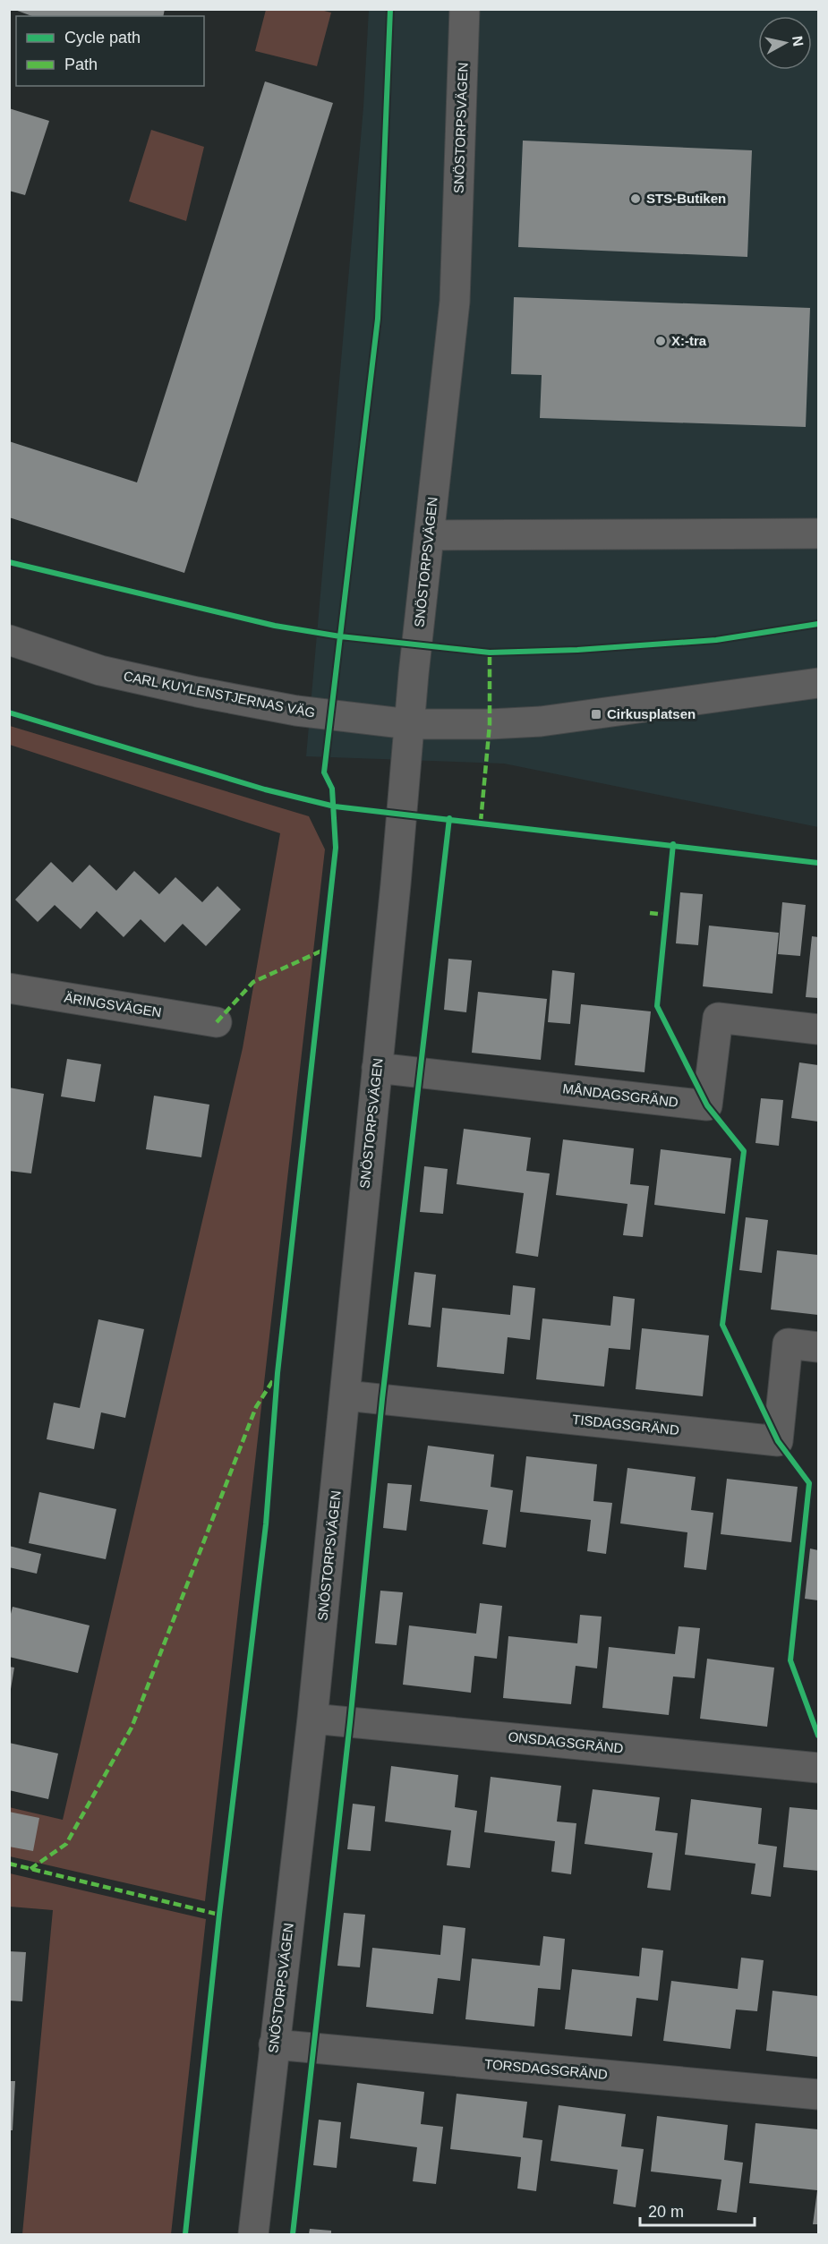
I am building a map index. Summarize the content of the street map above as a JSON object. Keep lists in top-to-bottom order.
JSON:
{
  "streets": {
    "street": [
      "SNÖSTORPSVÄGEN",
      "CARL KUYLENSTJERNAS VÄG",
      "ÄRINGSVÄGEN",
      "MÅNDAGSGRÄND",
      "TISDAGSGRÄND",
      "ONSDAGSGRÄND",
      "TORSDAGSGRÄND"
    ]
  },
  "crossings": [
    ["SNÖSTORPSVÄGEN", "CARL KUYLENSTJERNAS VÄG"],
    ["SNÖSTORPSVÄGEN", "MÅNDAGSGRÄND"],
    ["SNÖSTORPSVÄGEN", "TISDAGSGRÄND"],
    ["SNÖSTORPSVÄGEN", "ONSDAGSGRÄND"],
    ["SNÖSTORPSVÄGEN", "TORSDAGSGRÄND"]
  ],
  "places": {
    "other": ["STS-Butiken", "X:-tra"],
    "transit": ["Cirkusplatsen"]
  },
  "legend": ["Cycle path", "Path"],
  "scale_bar": "20 m",
  "north": "right"
}
